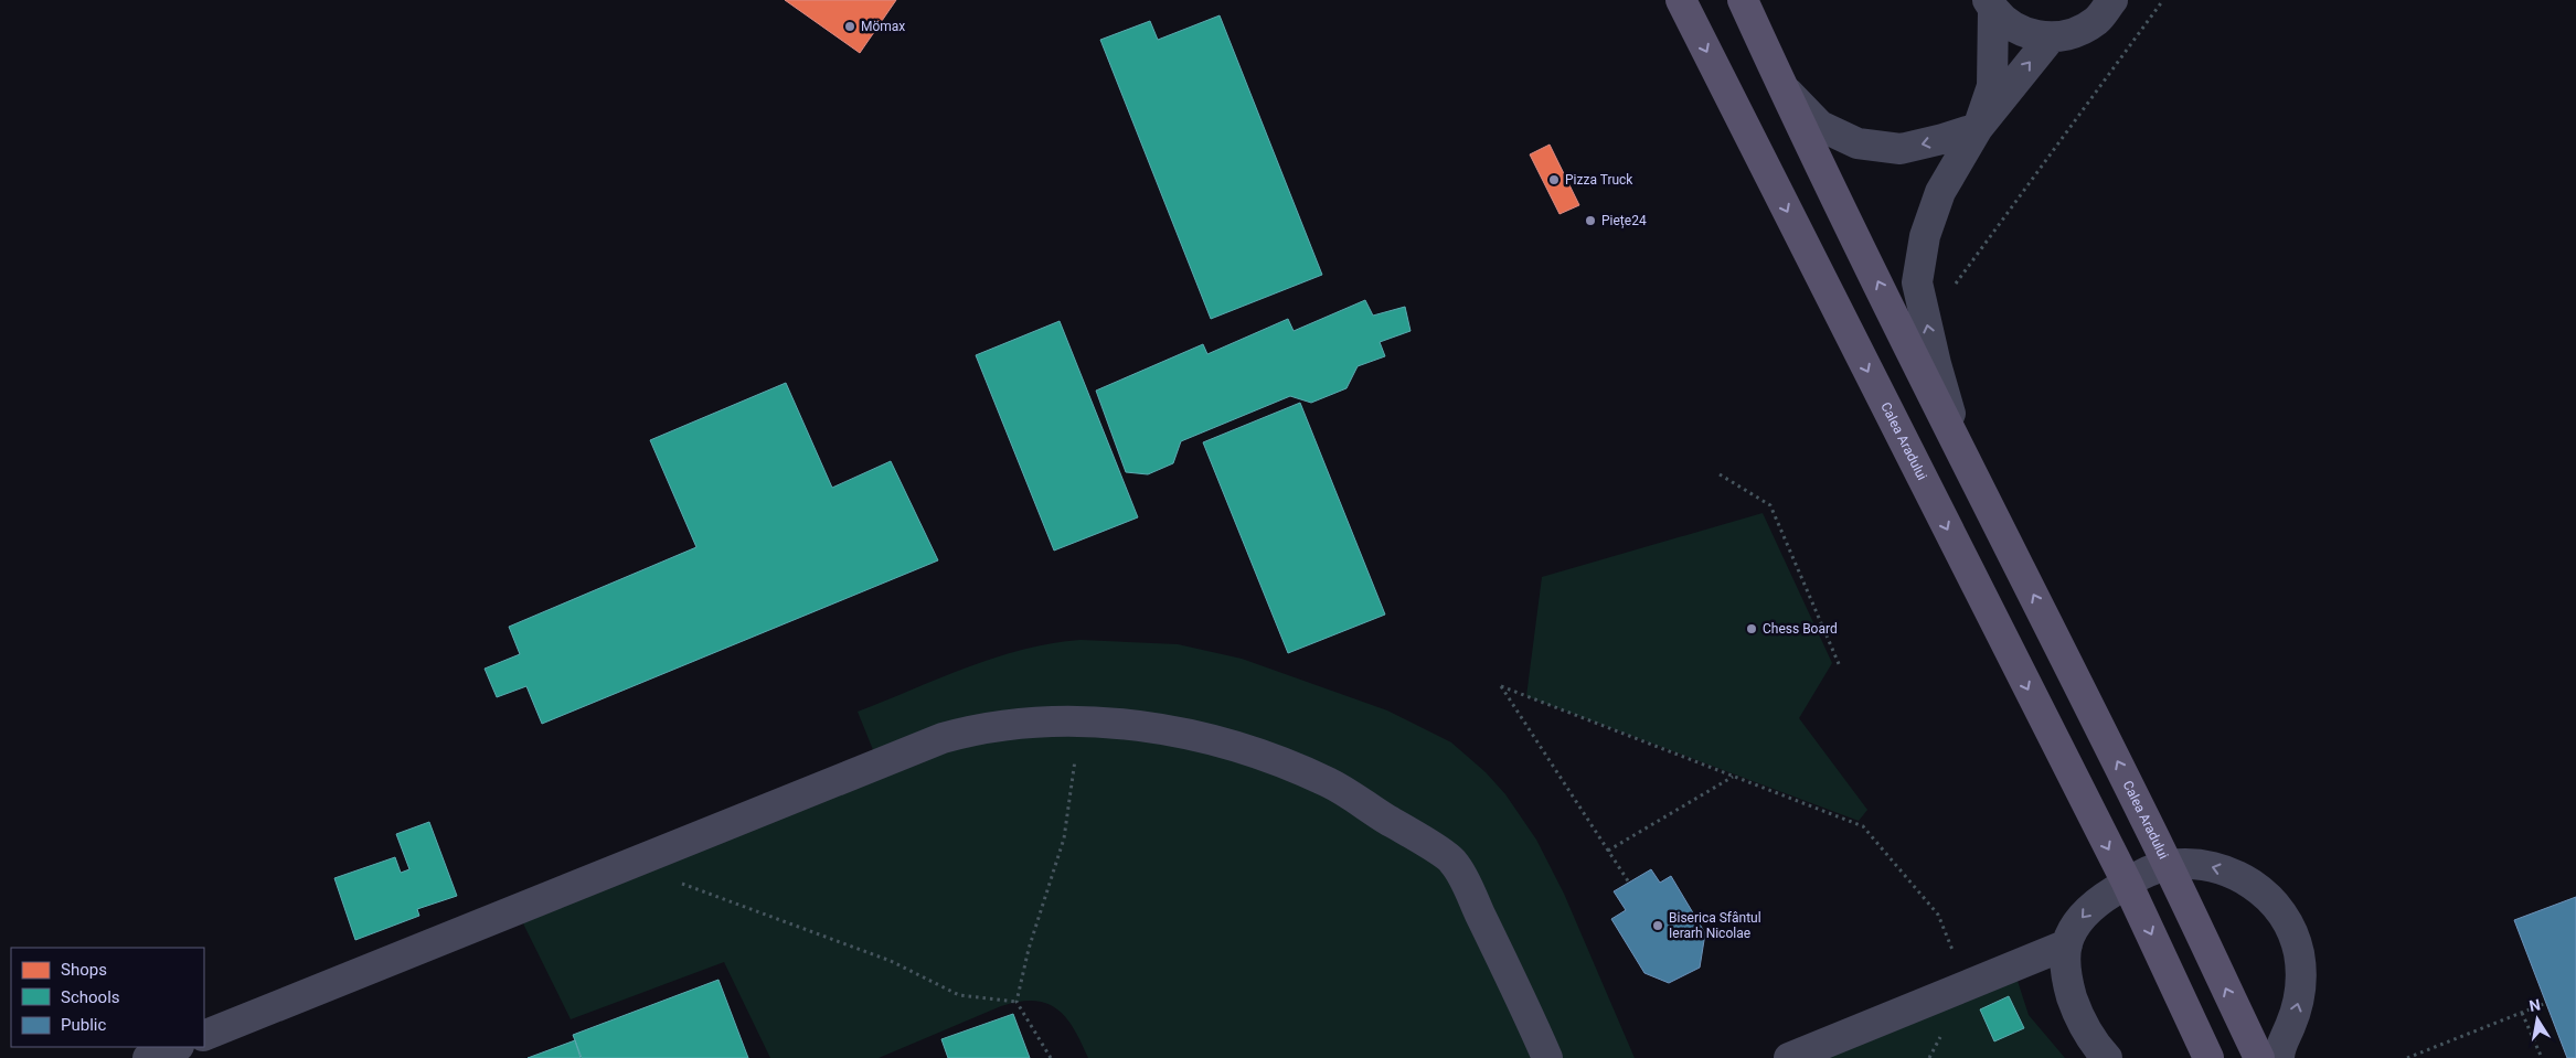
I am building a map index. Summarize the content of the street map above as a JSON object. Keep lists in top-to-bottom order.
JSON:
{
  "streets": {
    "main road": ["Calea Aradului"]
  },
  "places": [
    "Mömax",
    "Pizza Truck",
    "Piețe24",
    "Chess Board",
    "Biserica Sfântul Ierarh Nicolae"
  ],
  "legend": ["Shops", "Schools", "Public"],
  "north": "top"
}
